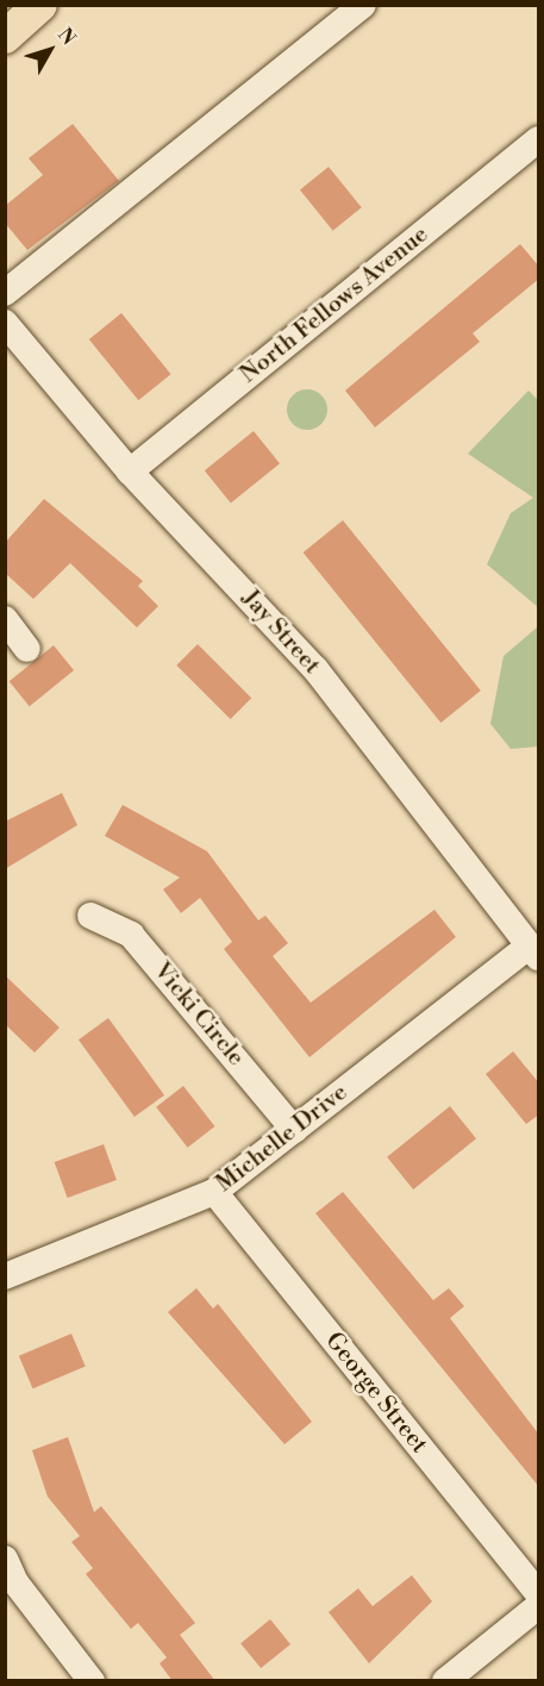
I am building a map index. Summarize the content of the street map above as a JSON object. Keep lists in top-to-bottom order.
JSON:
{
  "streets": {
    "street": [
      "North Fellows Avenue",
      "Jay Street",
      "Vicki Circle",
      "Michelle Drive",
      "George Street"
    ]
  },
  "crossings": [
    ["North Fellows Avenue", "Jay Street"],
    ["Jay Street", "Michelle Drive"],
    ["Vicki Circle", "Michelle Drive"],
    ["Michelle Drive", "George Street"]
  ],
  "north": "top right"
}
